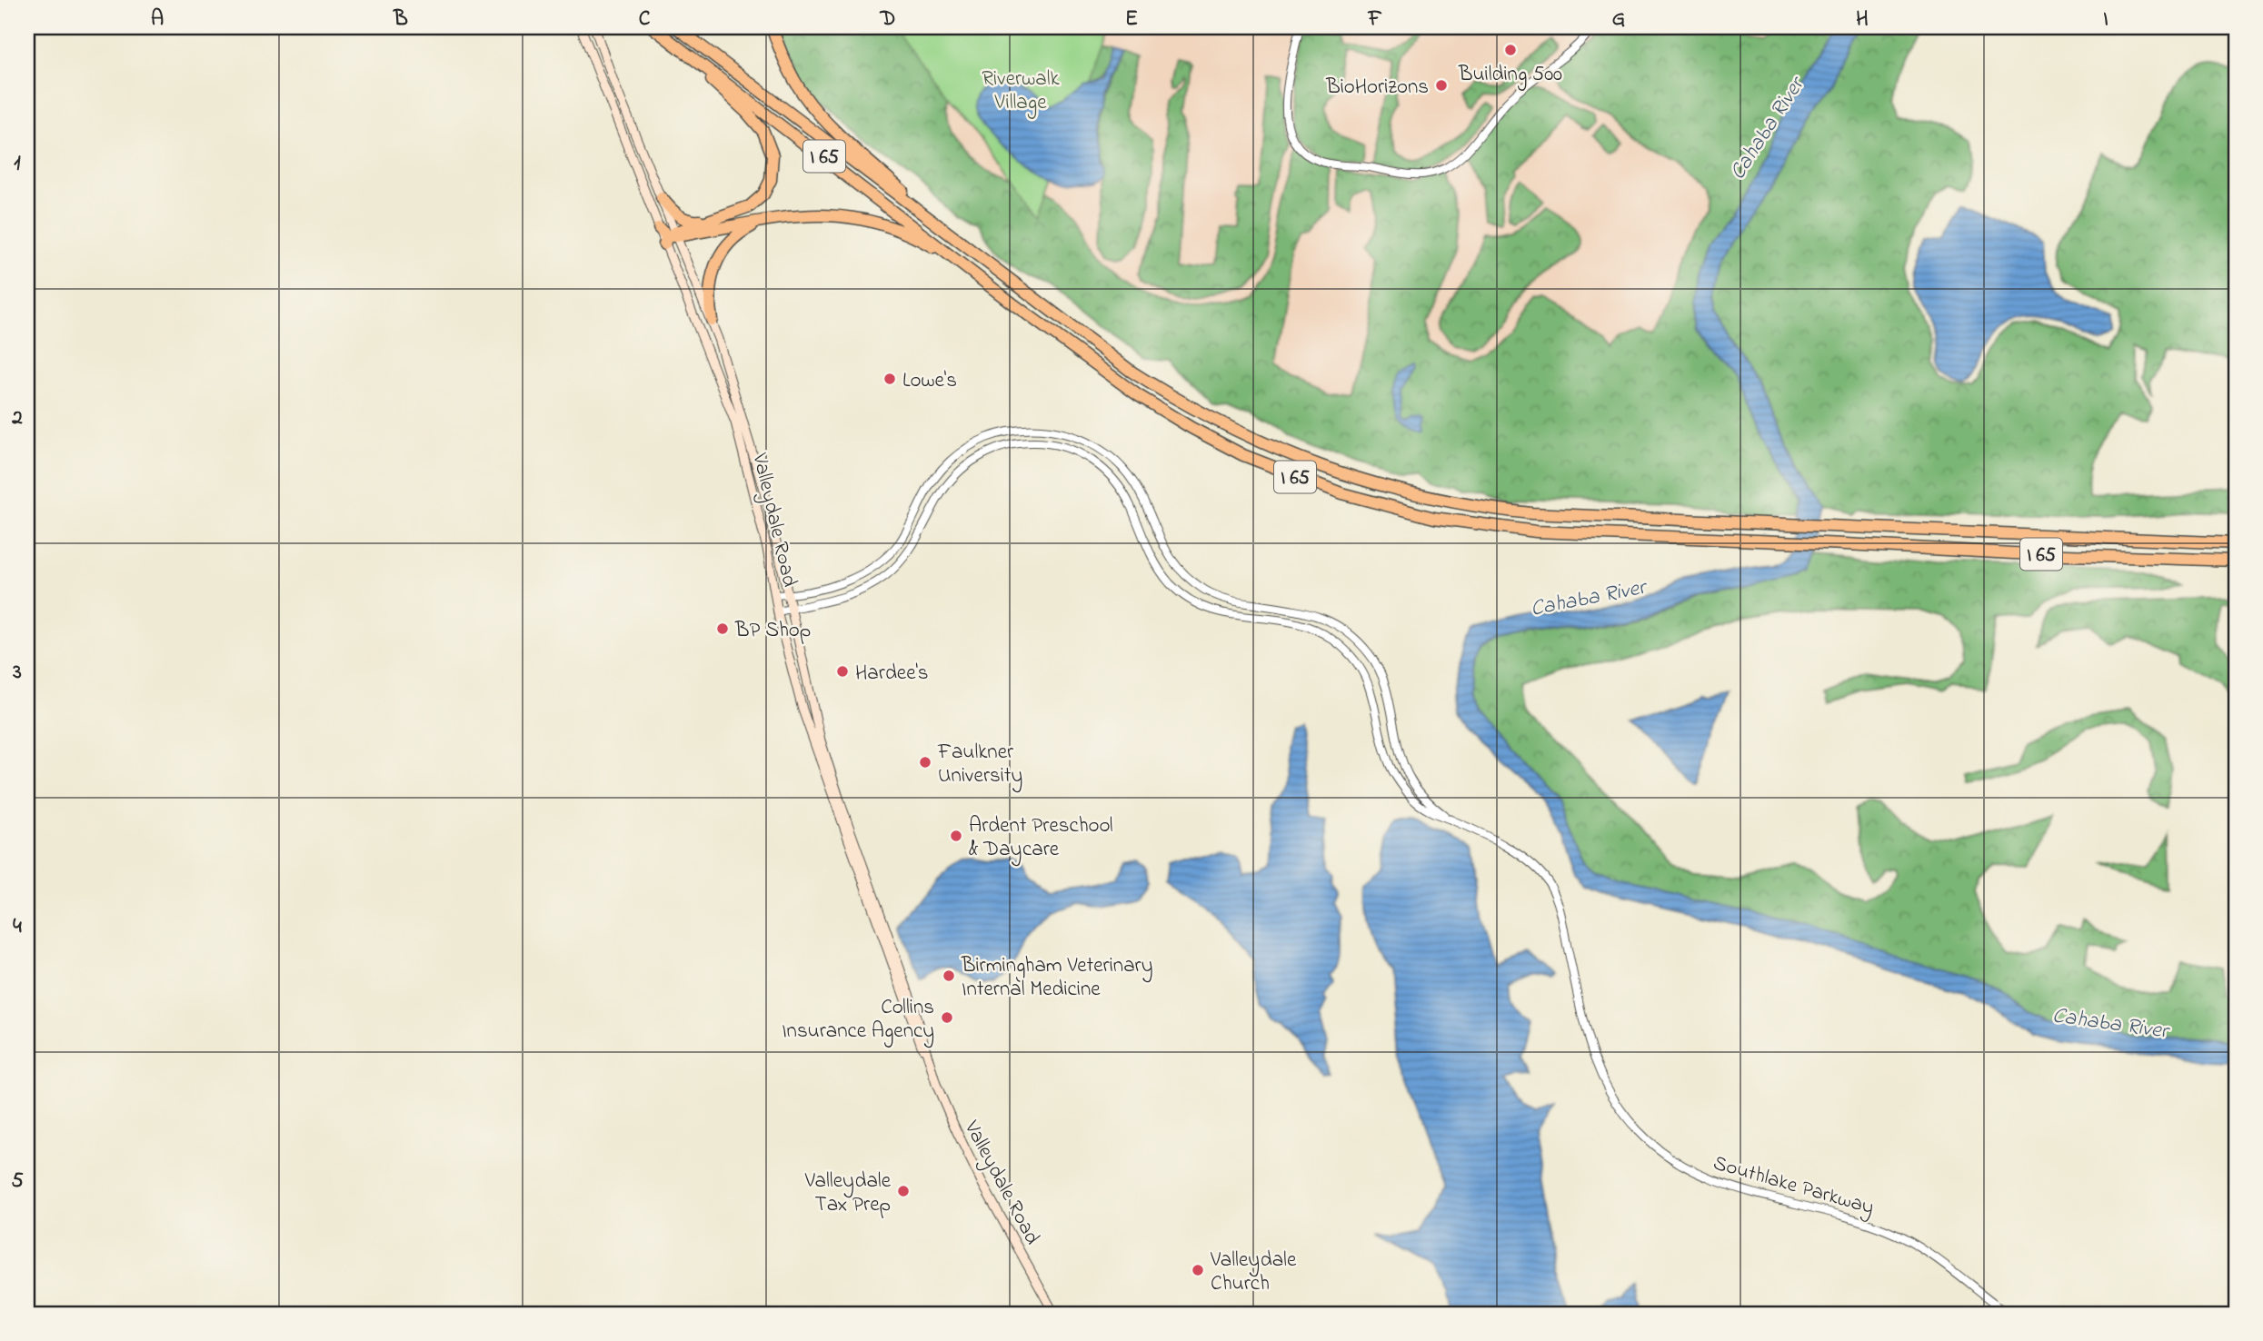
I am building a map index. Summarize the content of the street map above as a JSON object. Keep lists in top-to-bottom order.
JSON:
{
  "streets": {
    "highway": ["I 65"],
    "main road": ["Valleydale Road"],
    "street": ["Southlake Parkway"]
  },
  "crossings": [
    ["Valleydale Road", "Southlake Parkway"]
  ],
  "water": ["Cahaba River"],
  "parks": ["Riverwalk Village"],
  "places": [
    "Building 500",
    "BioHorizons",
    "Lowe's",
    "BP Shop",
    "Hardee's",
    "Faulkner University",
    "Ardent Preschool & Daycare",
    "Birmingham Veterinary Internal Medicine",
    "Collins Insurance Agency",
    "Valleydale Tax Prep",
    "Valleydale Church"
  ],
  "grid": {
    "columns": [
      "A",
      "B",
      "C",
      "D",
      "E",
      "F",
      "G",
      "H",
      "I"
    ],
    "rows": [
      "1",
      "2",
      "3",
      "4",
      "5"
    ]
  }
}
